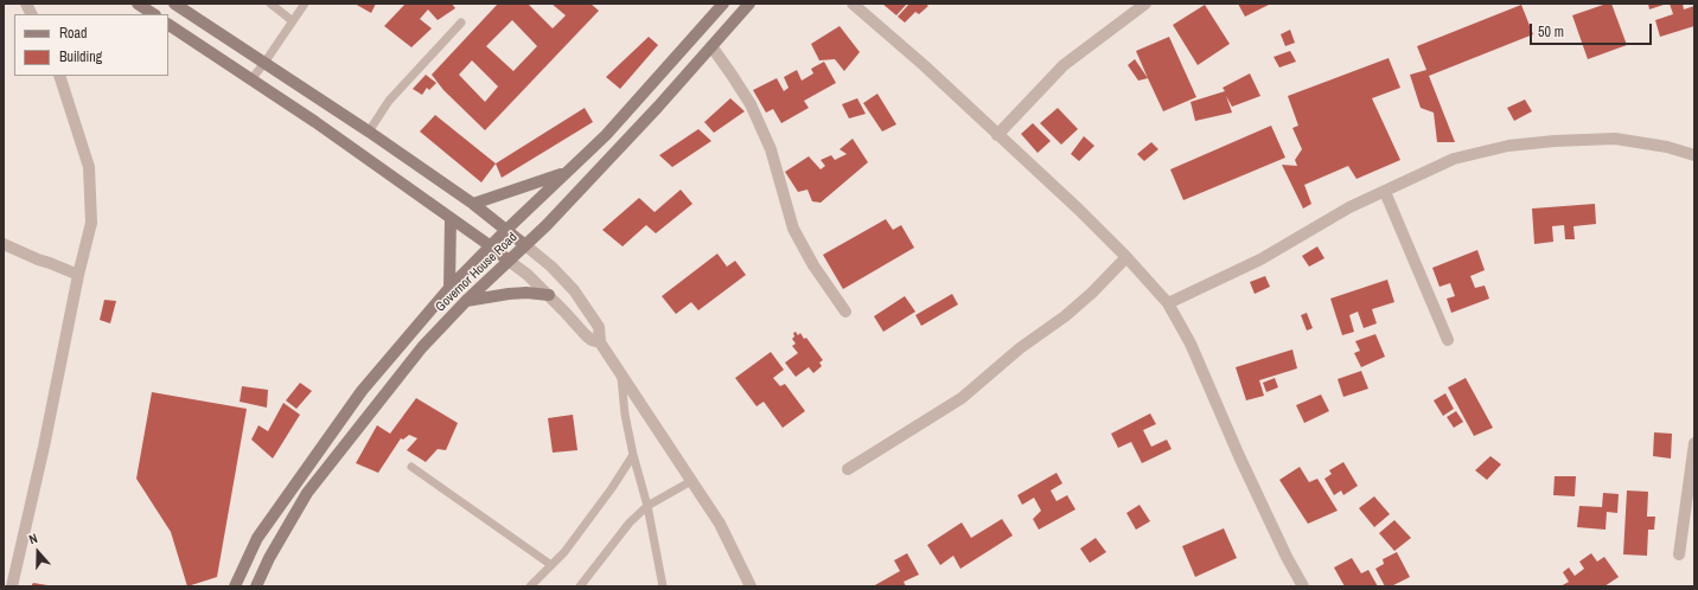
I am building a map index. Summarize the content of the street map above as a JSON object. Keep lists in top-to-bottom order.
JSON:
{
  "streets": {
    "main road": ["Governor House Road"]
  },
  "legend": ["Road", "Building"],
  "scale_bar": "50 m",
  "north": "top"
}
